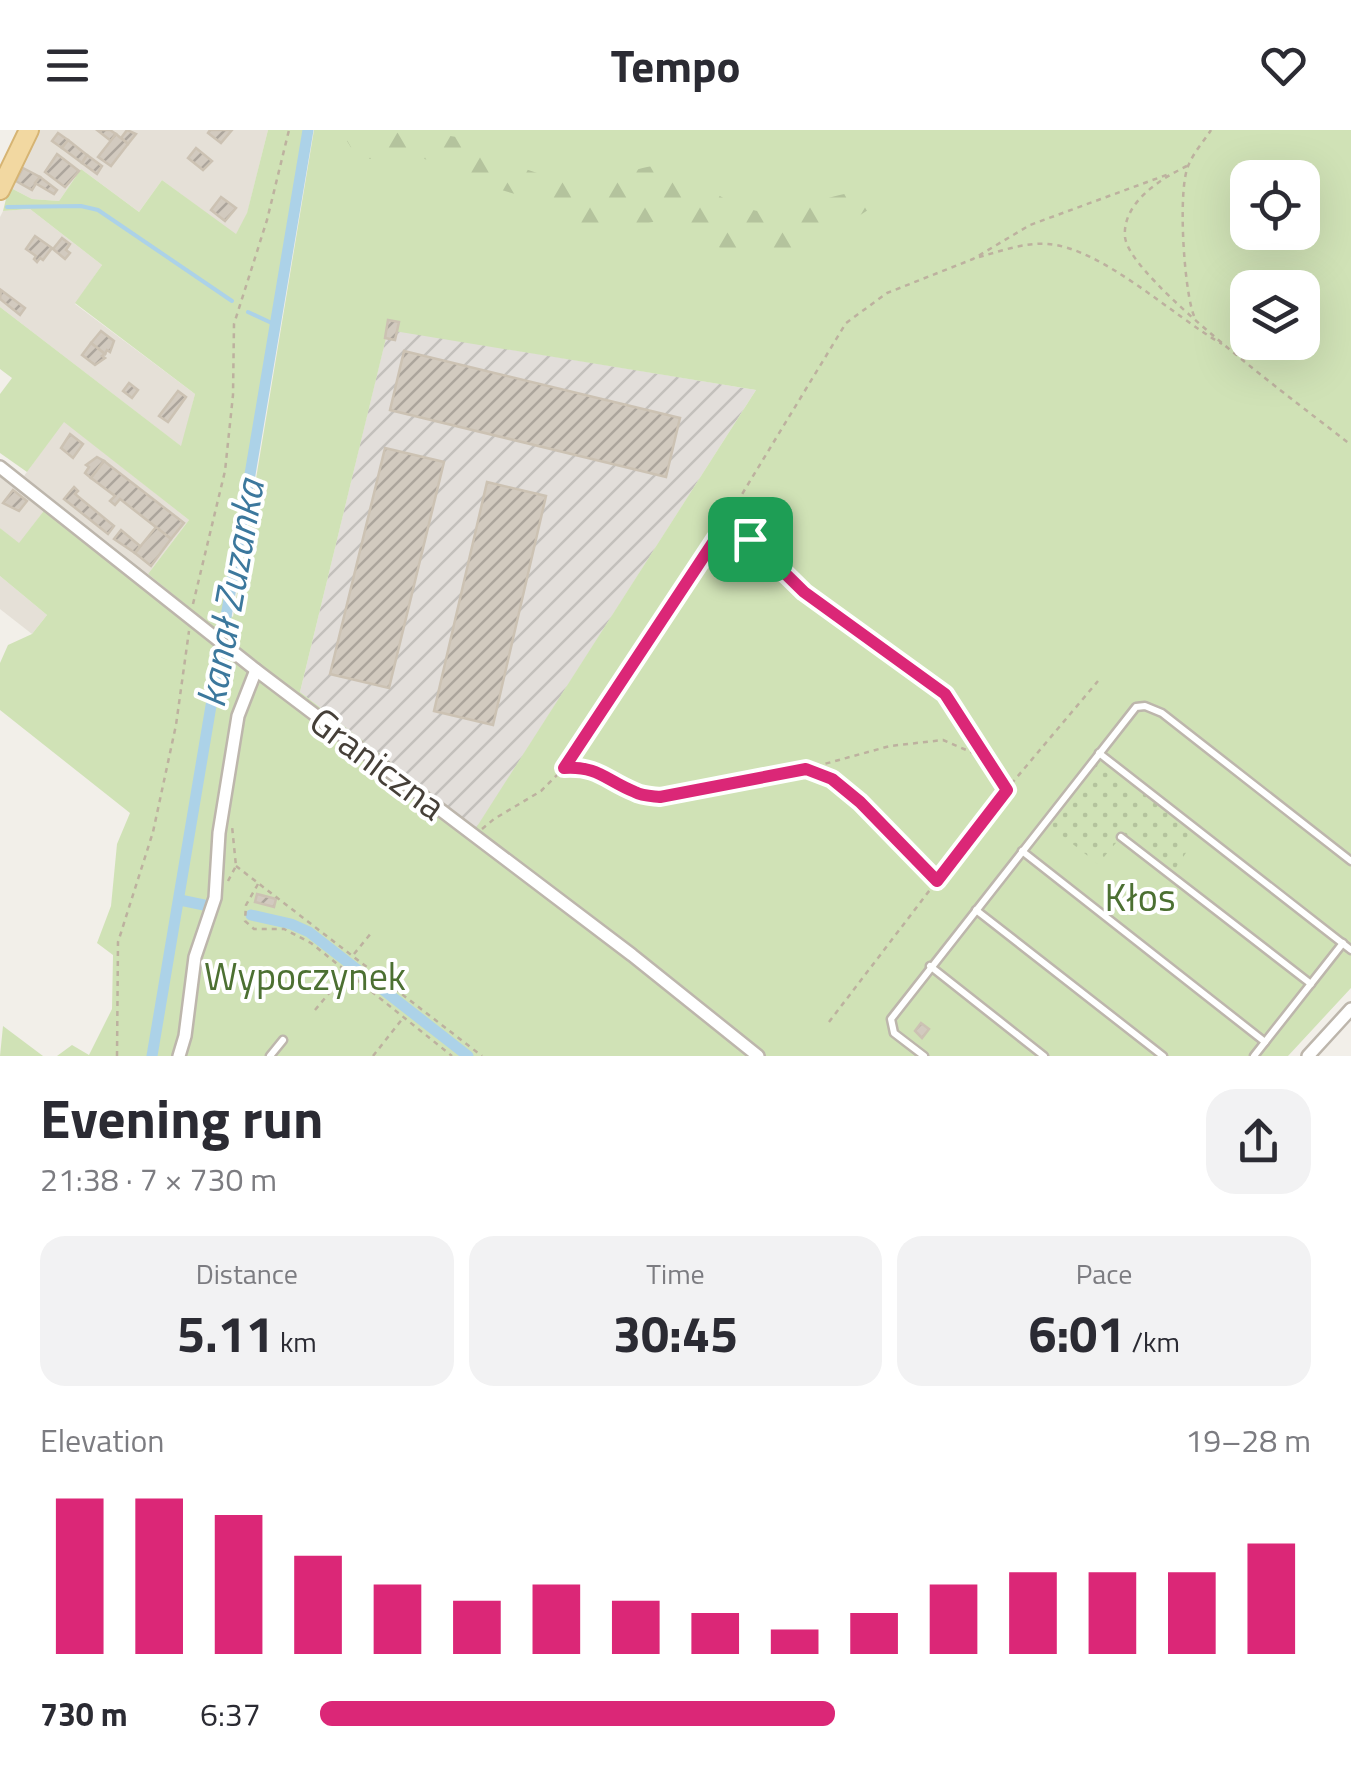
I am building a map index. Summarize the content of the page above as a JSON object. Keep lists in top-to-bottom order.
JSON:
{
  "streets": {
    "street": ["Graniczna"]
  },
  "water": ["kanał Zuzanka"],
  "parks": ["Kłos", "Wypoczynek"],
  "page": {
    "header": "Tempo",
    "heading": ["Evening run", "21:38 · 7 × 730 m"],
    "stats": [
      ["Distance", "5.11 km"],
      ["Time", "30:45"],
      ["Pace", "6:01 /km"]
    ],
    "chart": ["Elevation", "19–28 m"],
    "list": [
      {
        "name": "730 m",
        "note": "6:37"
      }
    ]
  }
}
